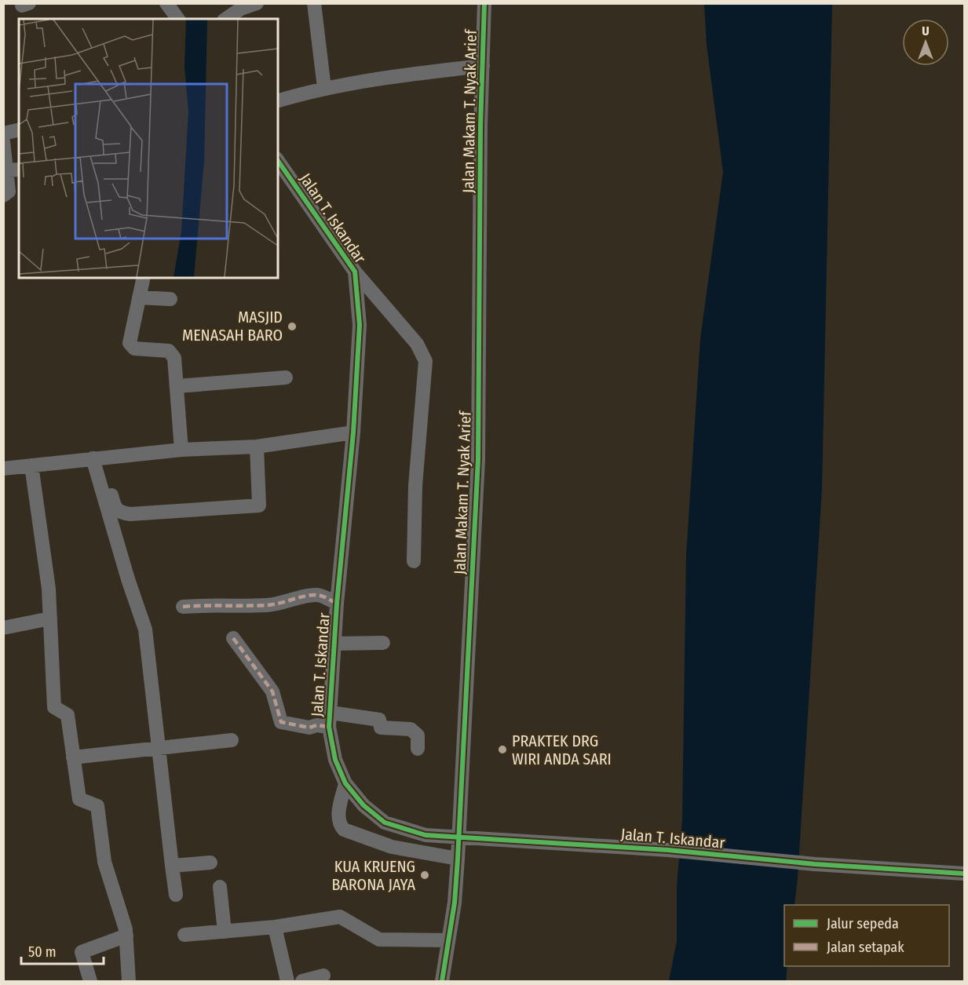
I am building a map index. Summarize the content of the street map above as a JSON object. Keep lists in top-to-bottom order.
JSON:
{
  "streets": {
    "street": ["Jalan Makam T. Nyak Arief", "Jalan T. Iskandar"]
  },
  "crossings": [
    ["Jalan Makam T. Nyak Arief", "Jalan T. Iskandar"]
  ],
  "places": ["MASJID MENASAH BARO", "PRAKTEK DRG WIRI ANDA SARI", "KUA KRUENG BARONA JAYA"],
  "legend": ["Jalur sepeda", "Jalan setapak"],
  "scale_bar": "50 m",
  "north": "top"
}
